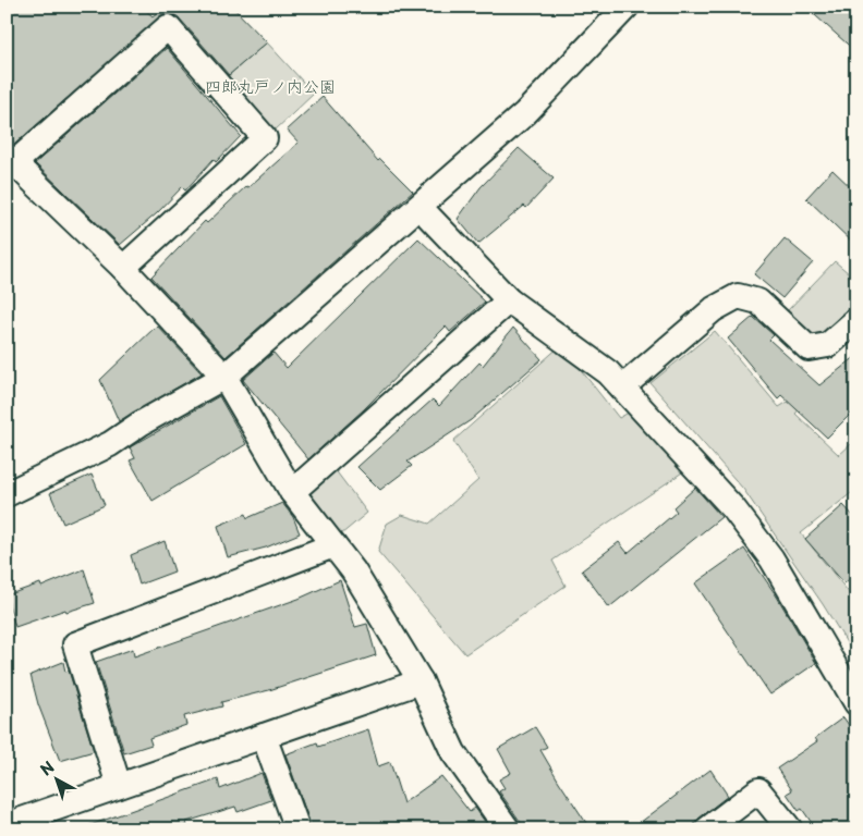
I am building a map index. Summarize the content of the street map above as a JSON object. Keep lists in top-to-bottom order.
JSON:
{
  "parks": ["四郎丸戸ノ内公園"],
  "north": "top left"
}
